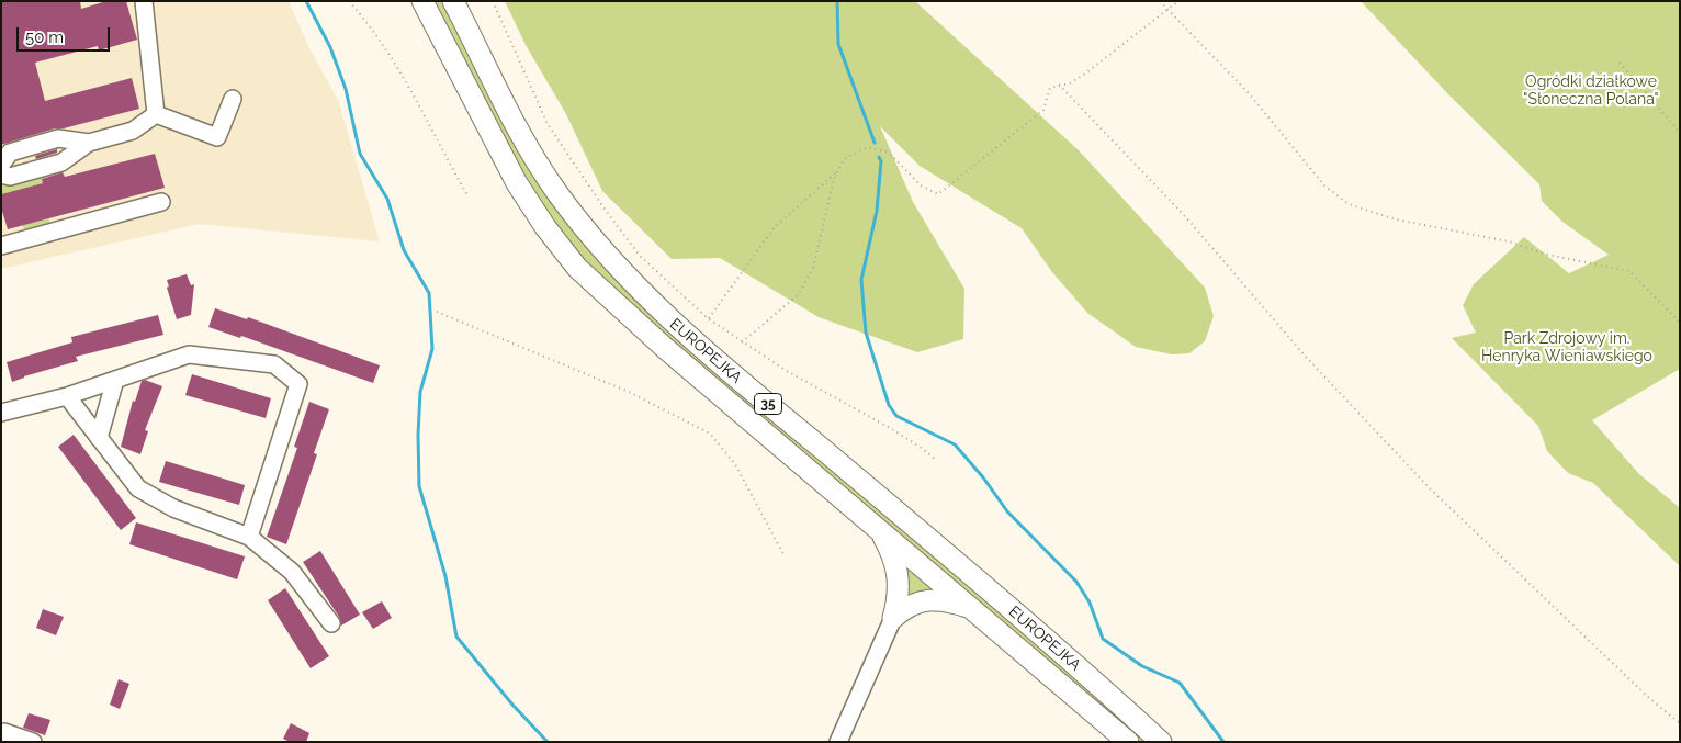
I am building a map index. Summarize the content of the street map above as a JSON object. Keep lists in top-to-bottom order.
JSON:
{
  "streets": {
    "main road": ["EUROPEJKA", "35"]
  },
  "parks": ["Ogródki działkowe \"Słoneczna Polana\"", "Park Zdrojowy im. Henryka Wieniawskiego"],
  "scale_bar": "50 m"
}
